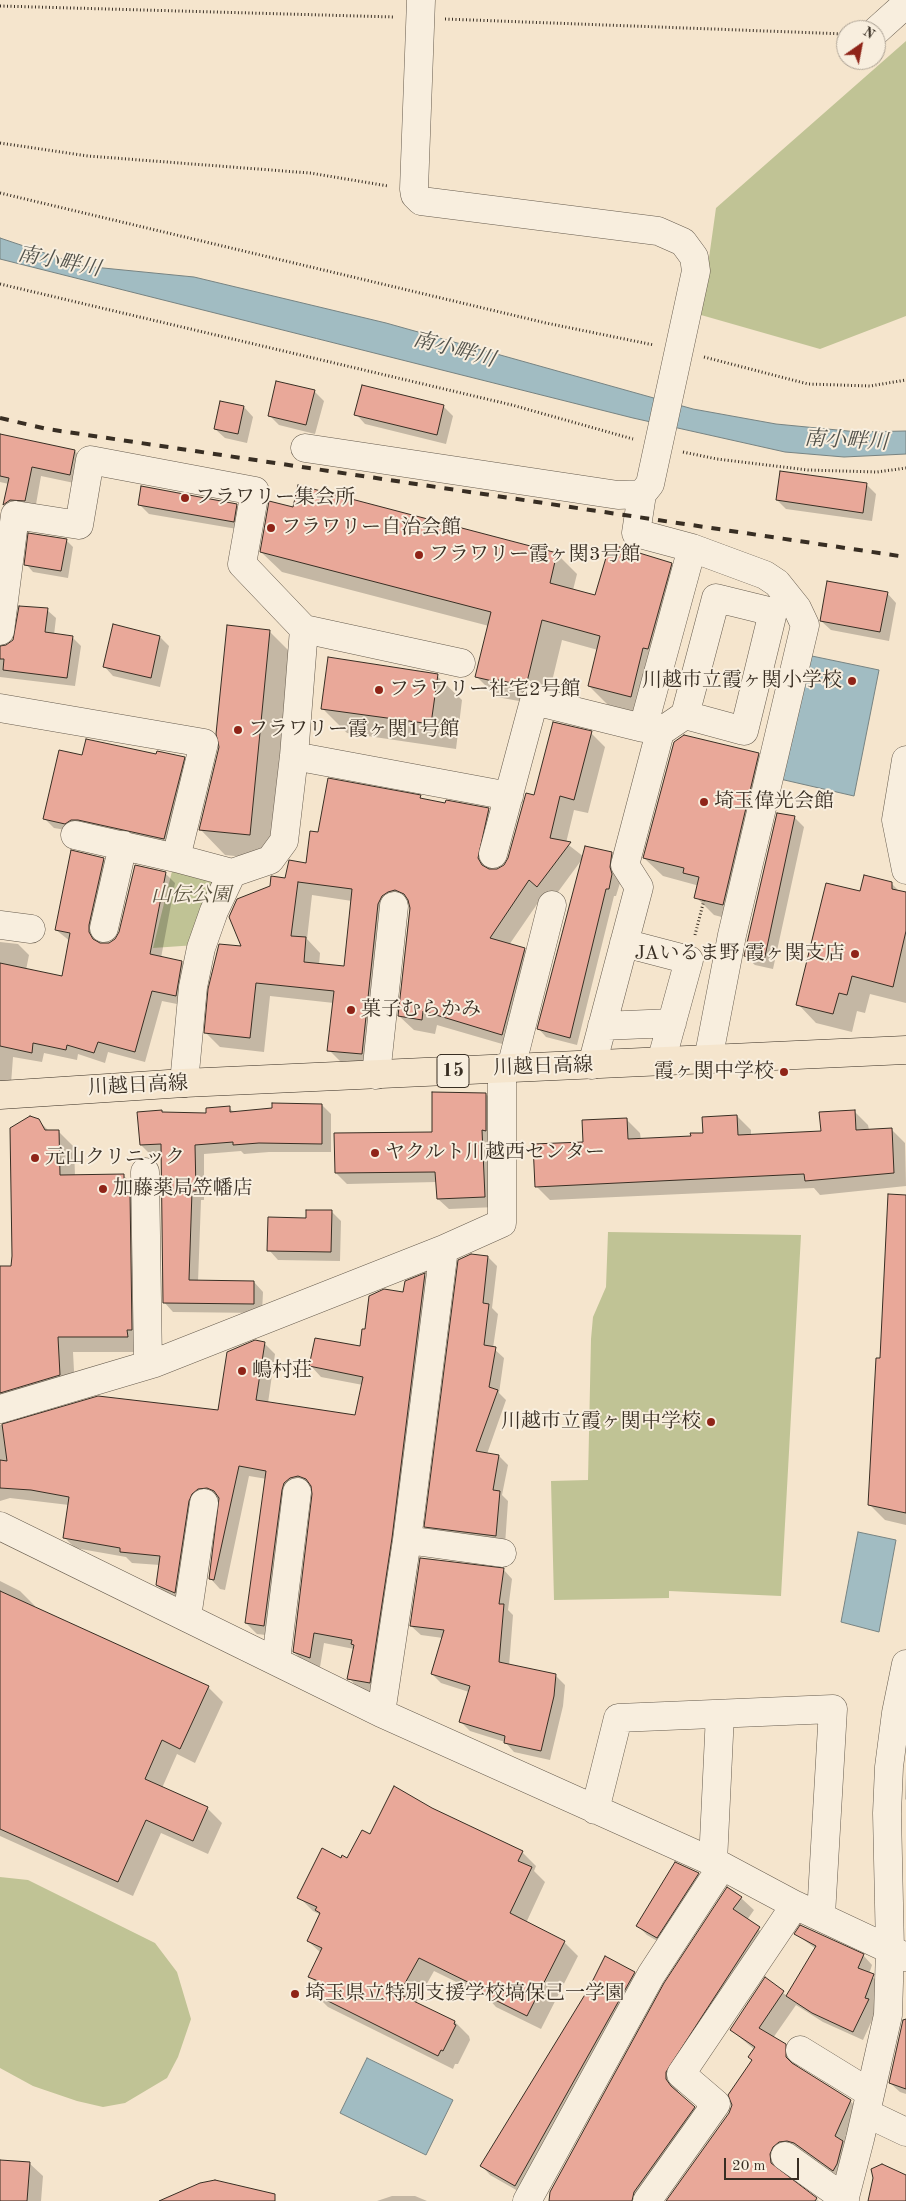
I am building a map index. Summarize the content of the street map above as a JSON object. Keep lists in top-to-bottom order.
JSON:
{
  "streets": {
    "main road": ["川越日高線", "15"]
  },
  "water": ["南小畔川"],
  "parks": ["山伝公園"],
  "places": [
    "フラワリー集会所",
    "フラワリー自治会館",
    "フラワリー霞ヶ関3号館",
    "川越市立霞ヶ関小学校",
    "フラワリー社宅2号館",
    "フラワリー霞ヶ関1号館",
    "埼玉偉光会館",
    "JAいるま野 霞ヶ関支店",
    "菓子むらかみ",
    "霞ヶ関中学校",
    "ヤクルト川越西センター",
    "元山クリニック",
    "加藤薬局笠幡店",
    "嶋村荘",
    "川越市立霞ヶ関中学校",
    "埼玉県立特別支援学校塙保己一学園"
  ],
  "scale_bar": "20 m",
  "north": "top right"
}
